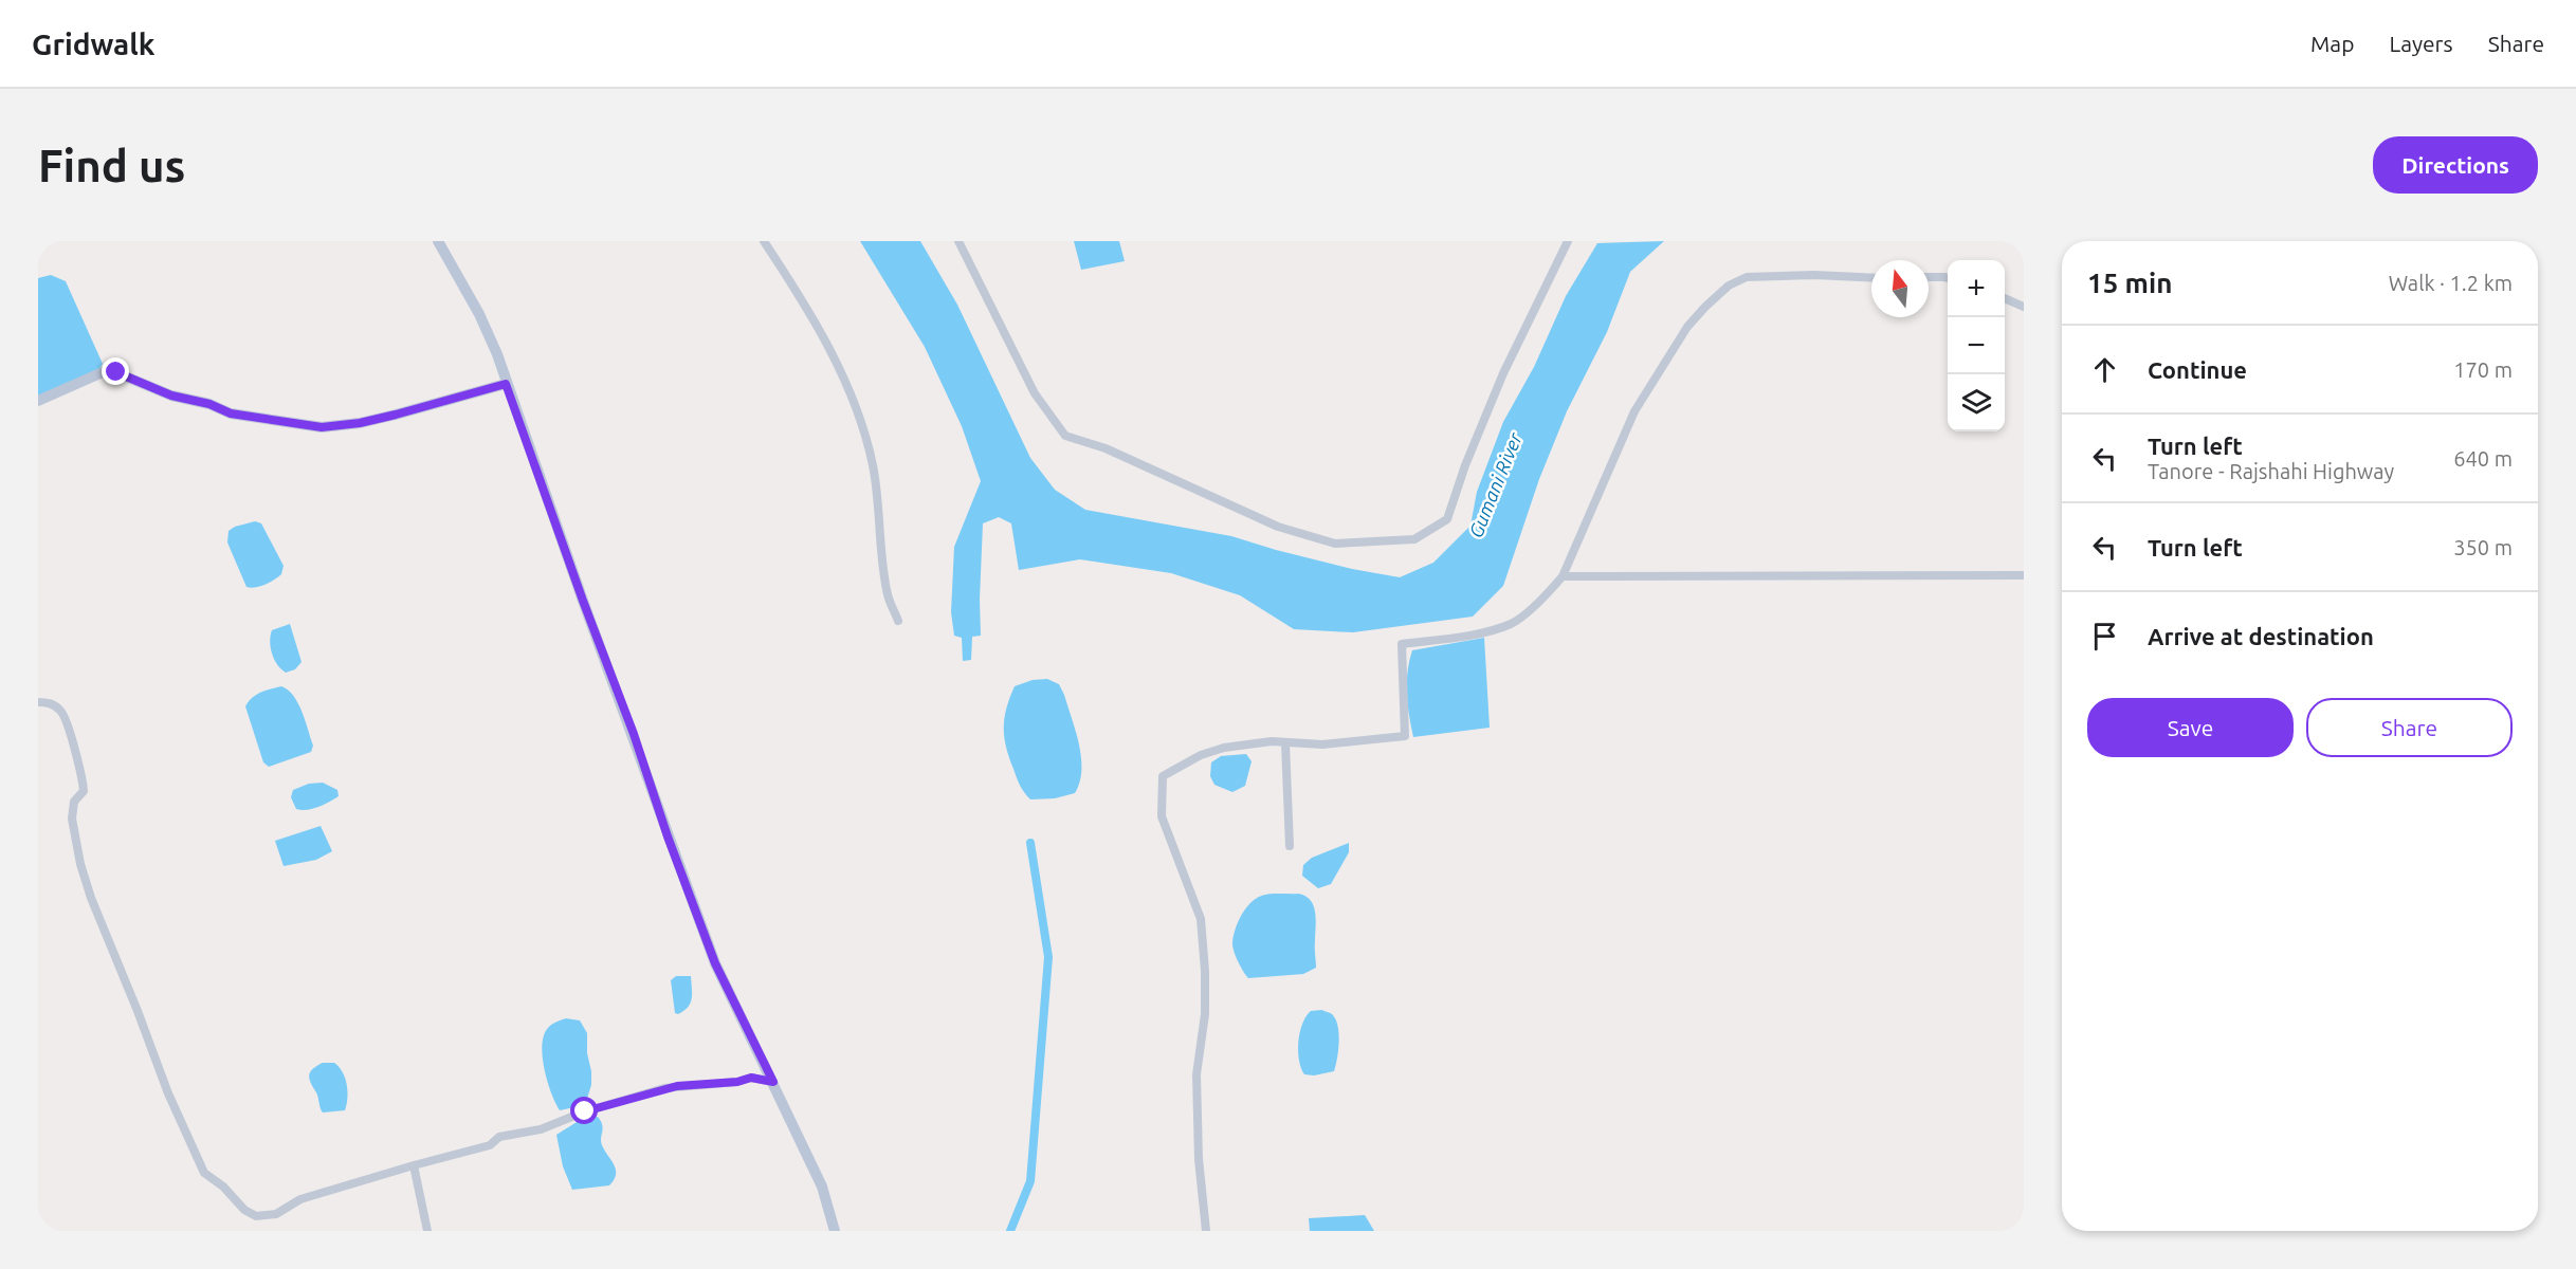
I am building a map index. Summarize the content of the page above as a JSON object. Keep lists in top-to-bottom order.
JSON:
{
  "water": ["Gumani River"],
  "north": "top",
  "page": {
    "header": "Gridwalk",
    "nav": ["Map", "Layers", "Share"],
    "buttons": [
      "Directions",
      ["Save", "Share"]
    ],
    "title": "Find us",
    "heading": ["15 min", "Walk · 1.2 km"],
    "map_buttons": ["+", "−"],
    "list": [
      ["Continue", "170 m"],
      ["Turn left", "Tanore - Rajshahi Highway", "640 m"],
      ["Turn left", "350 m"],
      "Arrive at destination"
    ]
  }
}
